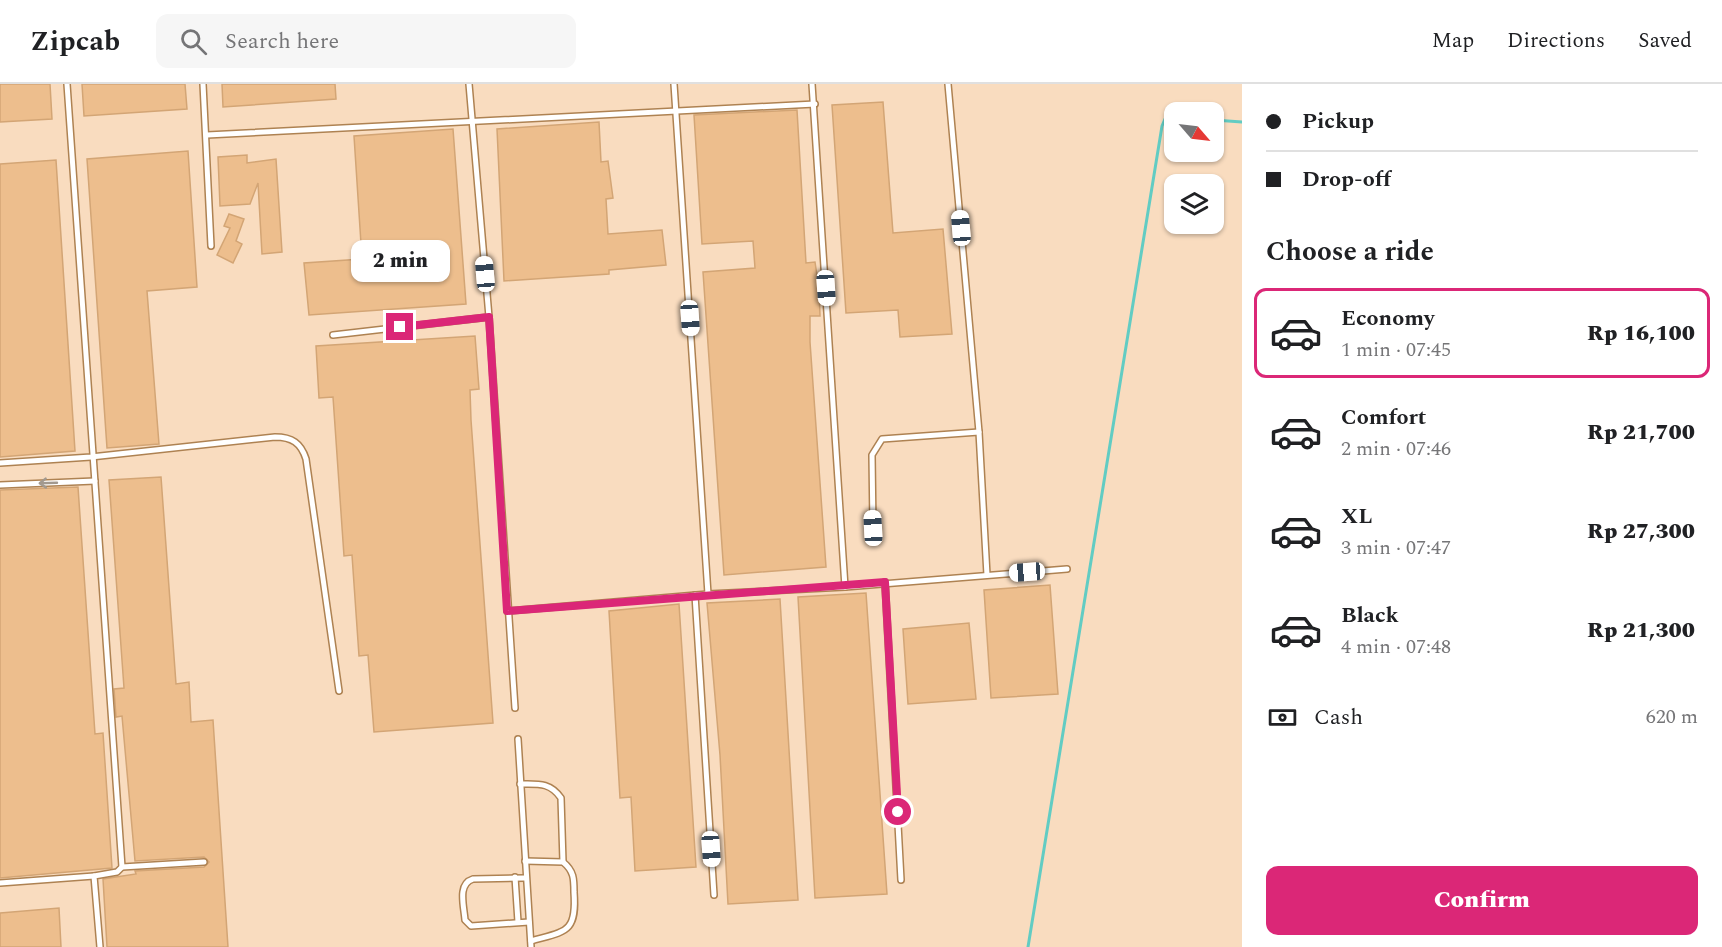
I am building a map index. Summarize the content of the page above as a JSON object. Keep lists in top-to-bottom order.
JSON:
{
  "north": "bottom right",
  "page": {
    "header": "Zipcab",
    "search": "Search here",
    "nav": ["Map", "Directions", "Saved"],
    "banner": ["Pickup", "Drop-off"],
    "heading": "Choose a ride",
    "bubble": "2 min",
    "list": [
      {
        "name": "Economy",
        "note": "1 min · 07:45",
        "value": "Rp 16,100"
      },
      {
        "name": "Comfort",
        "note": "2 min · 07:46",
        "value": "Rp 21,700"
      },
      {
        "name": "XL",
        "note": "3 min · 07:47",
        "value": "Rp 27,300"
      },
      {
        "name": "Black",
        "note": "4 min · 07:48",
        "value": "Rp 21,300"
      }
    ],
    "pay": ["Cash", "620 m"],
    "buttons": "Confirm"
  }
}
